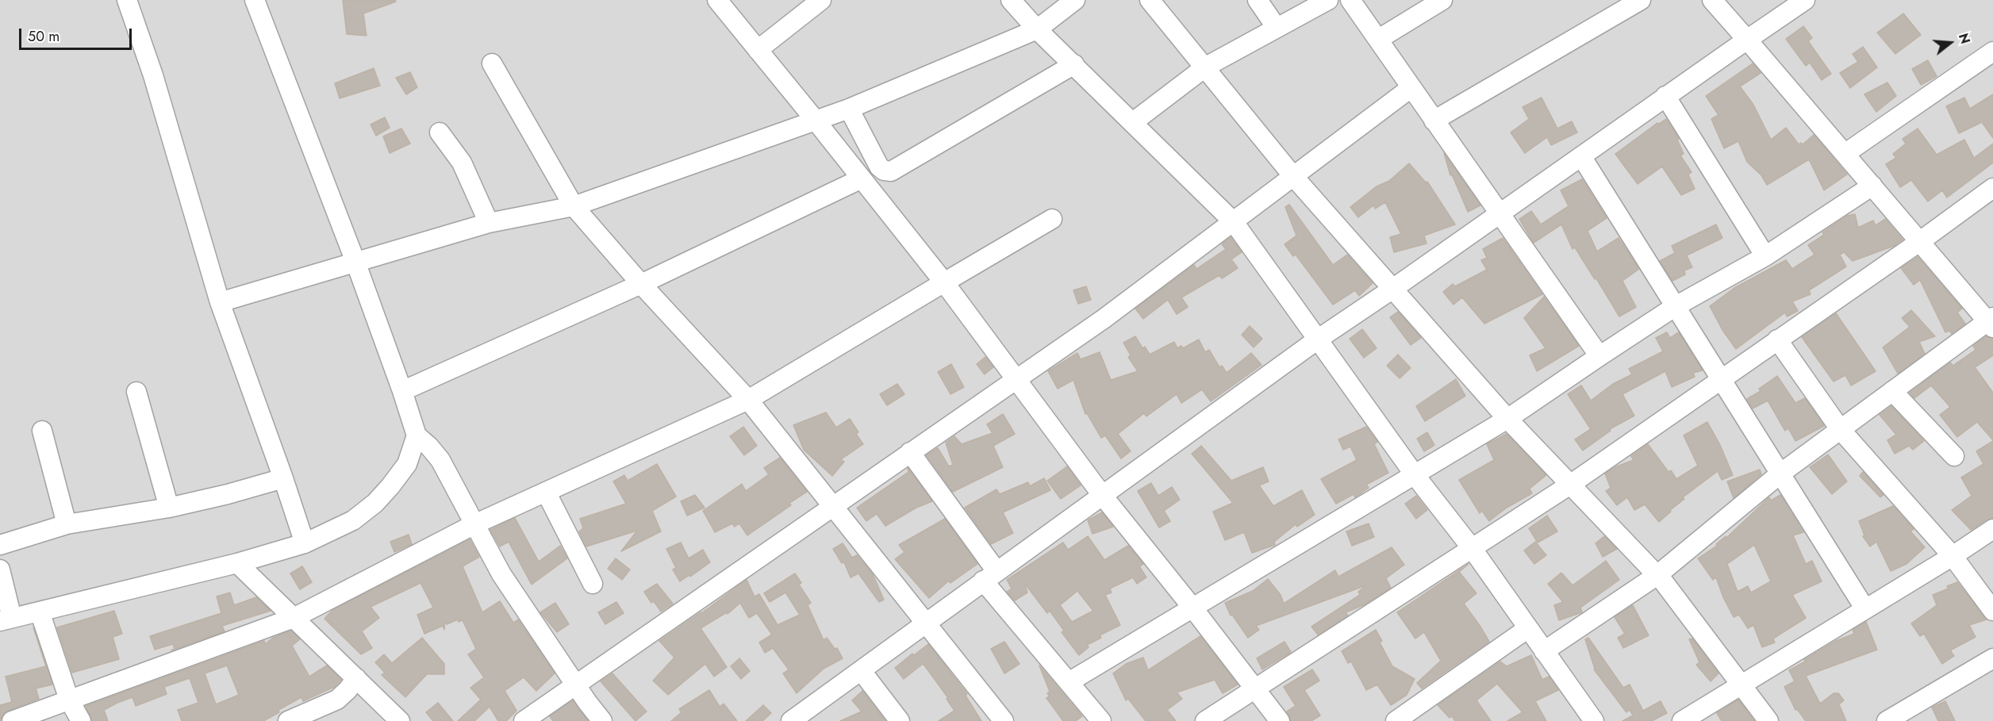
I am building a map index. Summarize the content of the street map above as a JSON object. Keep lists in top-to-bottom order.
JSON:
{
  "scale_bar": "50 m",
  "north": "right"
}
